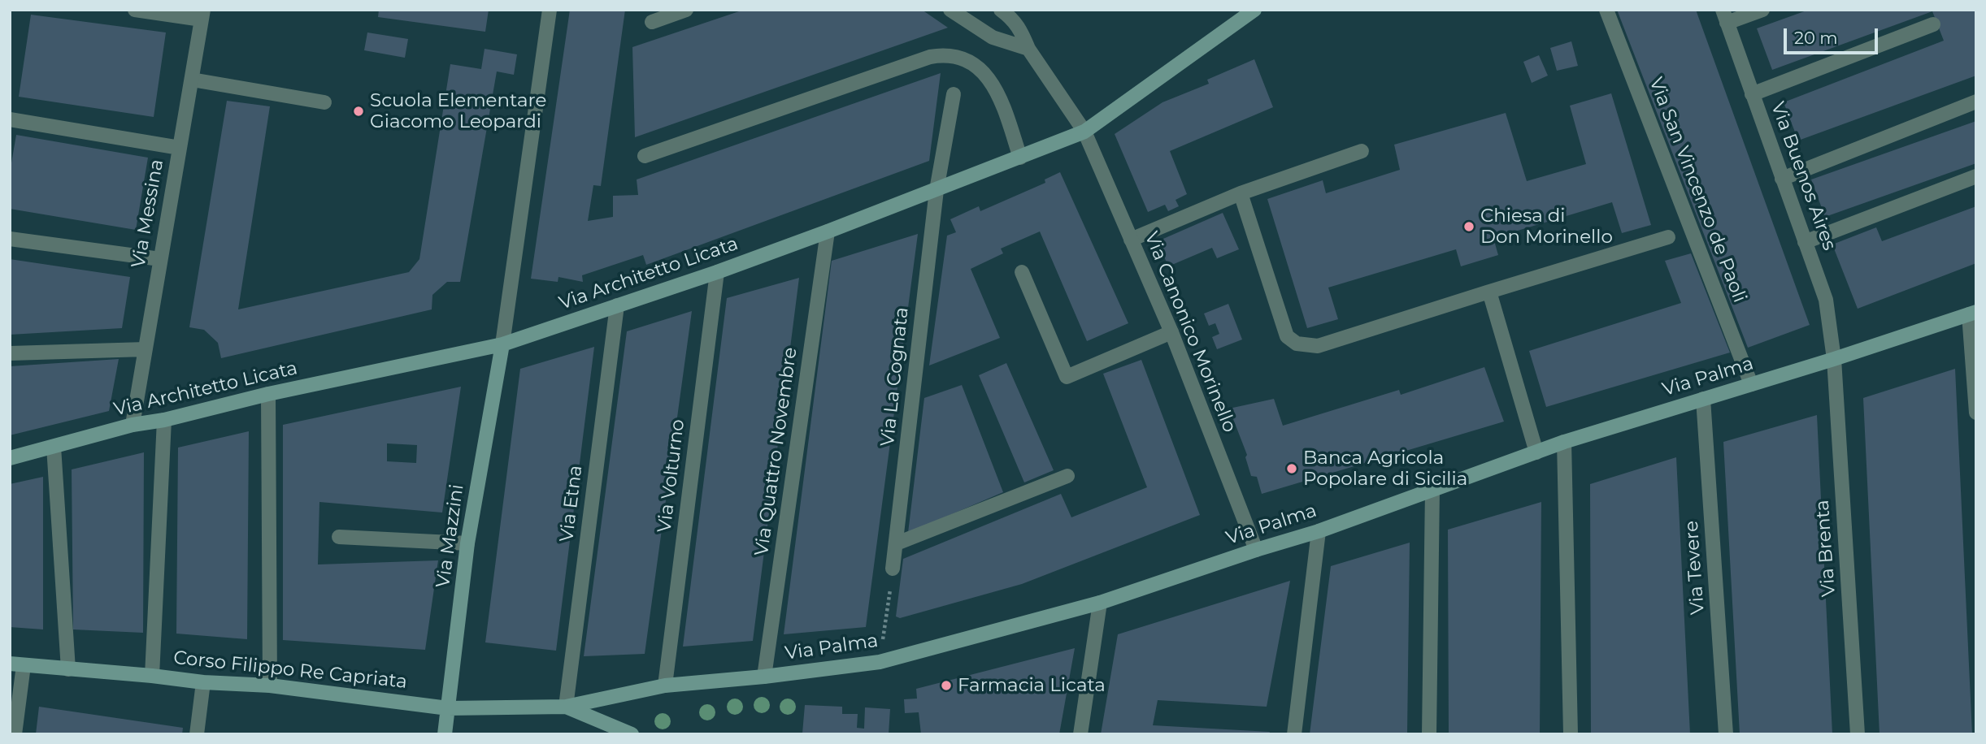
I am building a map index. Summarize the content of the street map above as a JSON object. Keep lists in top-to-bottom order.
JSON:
{
  "streets": {
    "main road": [
      "Via Architetto Licata",
      "Via Palma",
      "Via Mazzini",
      "Corso Filippo Re Capriata"
    ],
    "street": [
      "Via Buenos Aires",
      "Via San Vincenzo de Paoli",
      "Via Messina",
      "Via Canonico Morinello",
      "Via La Cognata",
      "Via Quattro Novembre",
      "Via Volturno",
      "Via Etna",
      "Via Brenta",
      "Via Tevere"
    ]
  },
  "crossings": [
    ["Via Buenos Aires", "Via Palma"],
    ["Via Buenos Aires", "Via Brenta"],
    ["Via San Vincenzo de Paoli", "Via Palma"],
    ["Via Messina", "Via Architetto Licata"],
    ["Via Architetto Licata", "Via Canonico Morinello"],
    ["Via Architetto Licata", "Via La Cognata"],
    ["Via Architetto Licata", "Via Quattro Novembre"],
    ["Via Architetto Licata", "Via Volturno"],
    ["Via Architetto Licata", "Via Etna"],
    ["Via Architetto Licata", "Via Mazzini"],
    ["Via Canonico Morinello", "Via Palma"],
    ["Via Palma", "Via Quattro Novembre"],
    ["Via Palma", "Via Brenta"],
    ["Via Palma", "Via Tevere"],
    ["Via Palma", "Corso Filippo Re Capriata"],
    ["Via Quattro Novembre", "Corso Filippo Re Capriata"],
    ["Via Volturno", "Corso Filippo Re Capriata"],
    ["Via Etna", "Corso Filippo Re Capriata"],
    ["Via Mazzini", "Corso Filippo Re Capriata"]
  ],
  "places": [
    "Scuola Elementare Giacomo Leopardi",
    "Chiesa di Don Morinello",
    "Banca Agricola Popolare di Sicilia",
    "Farmacia Licata"
  ],
  "scale_bar": "20 m"
}
